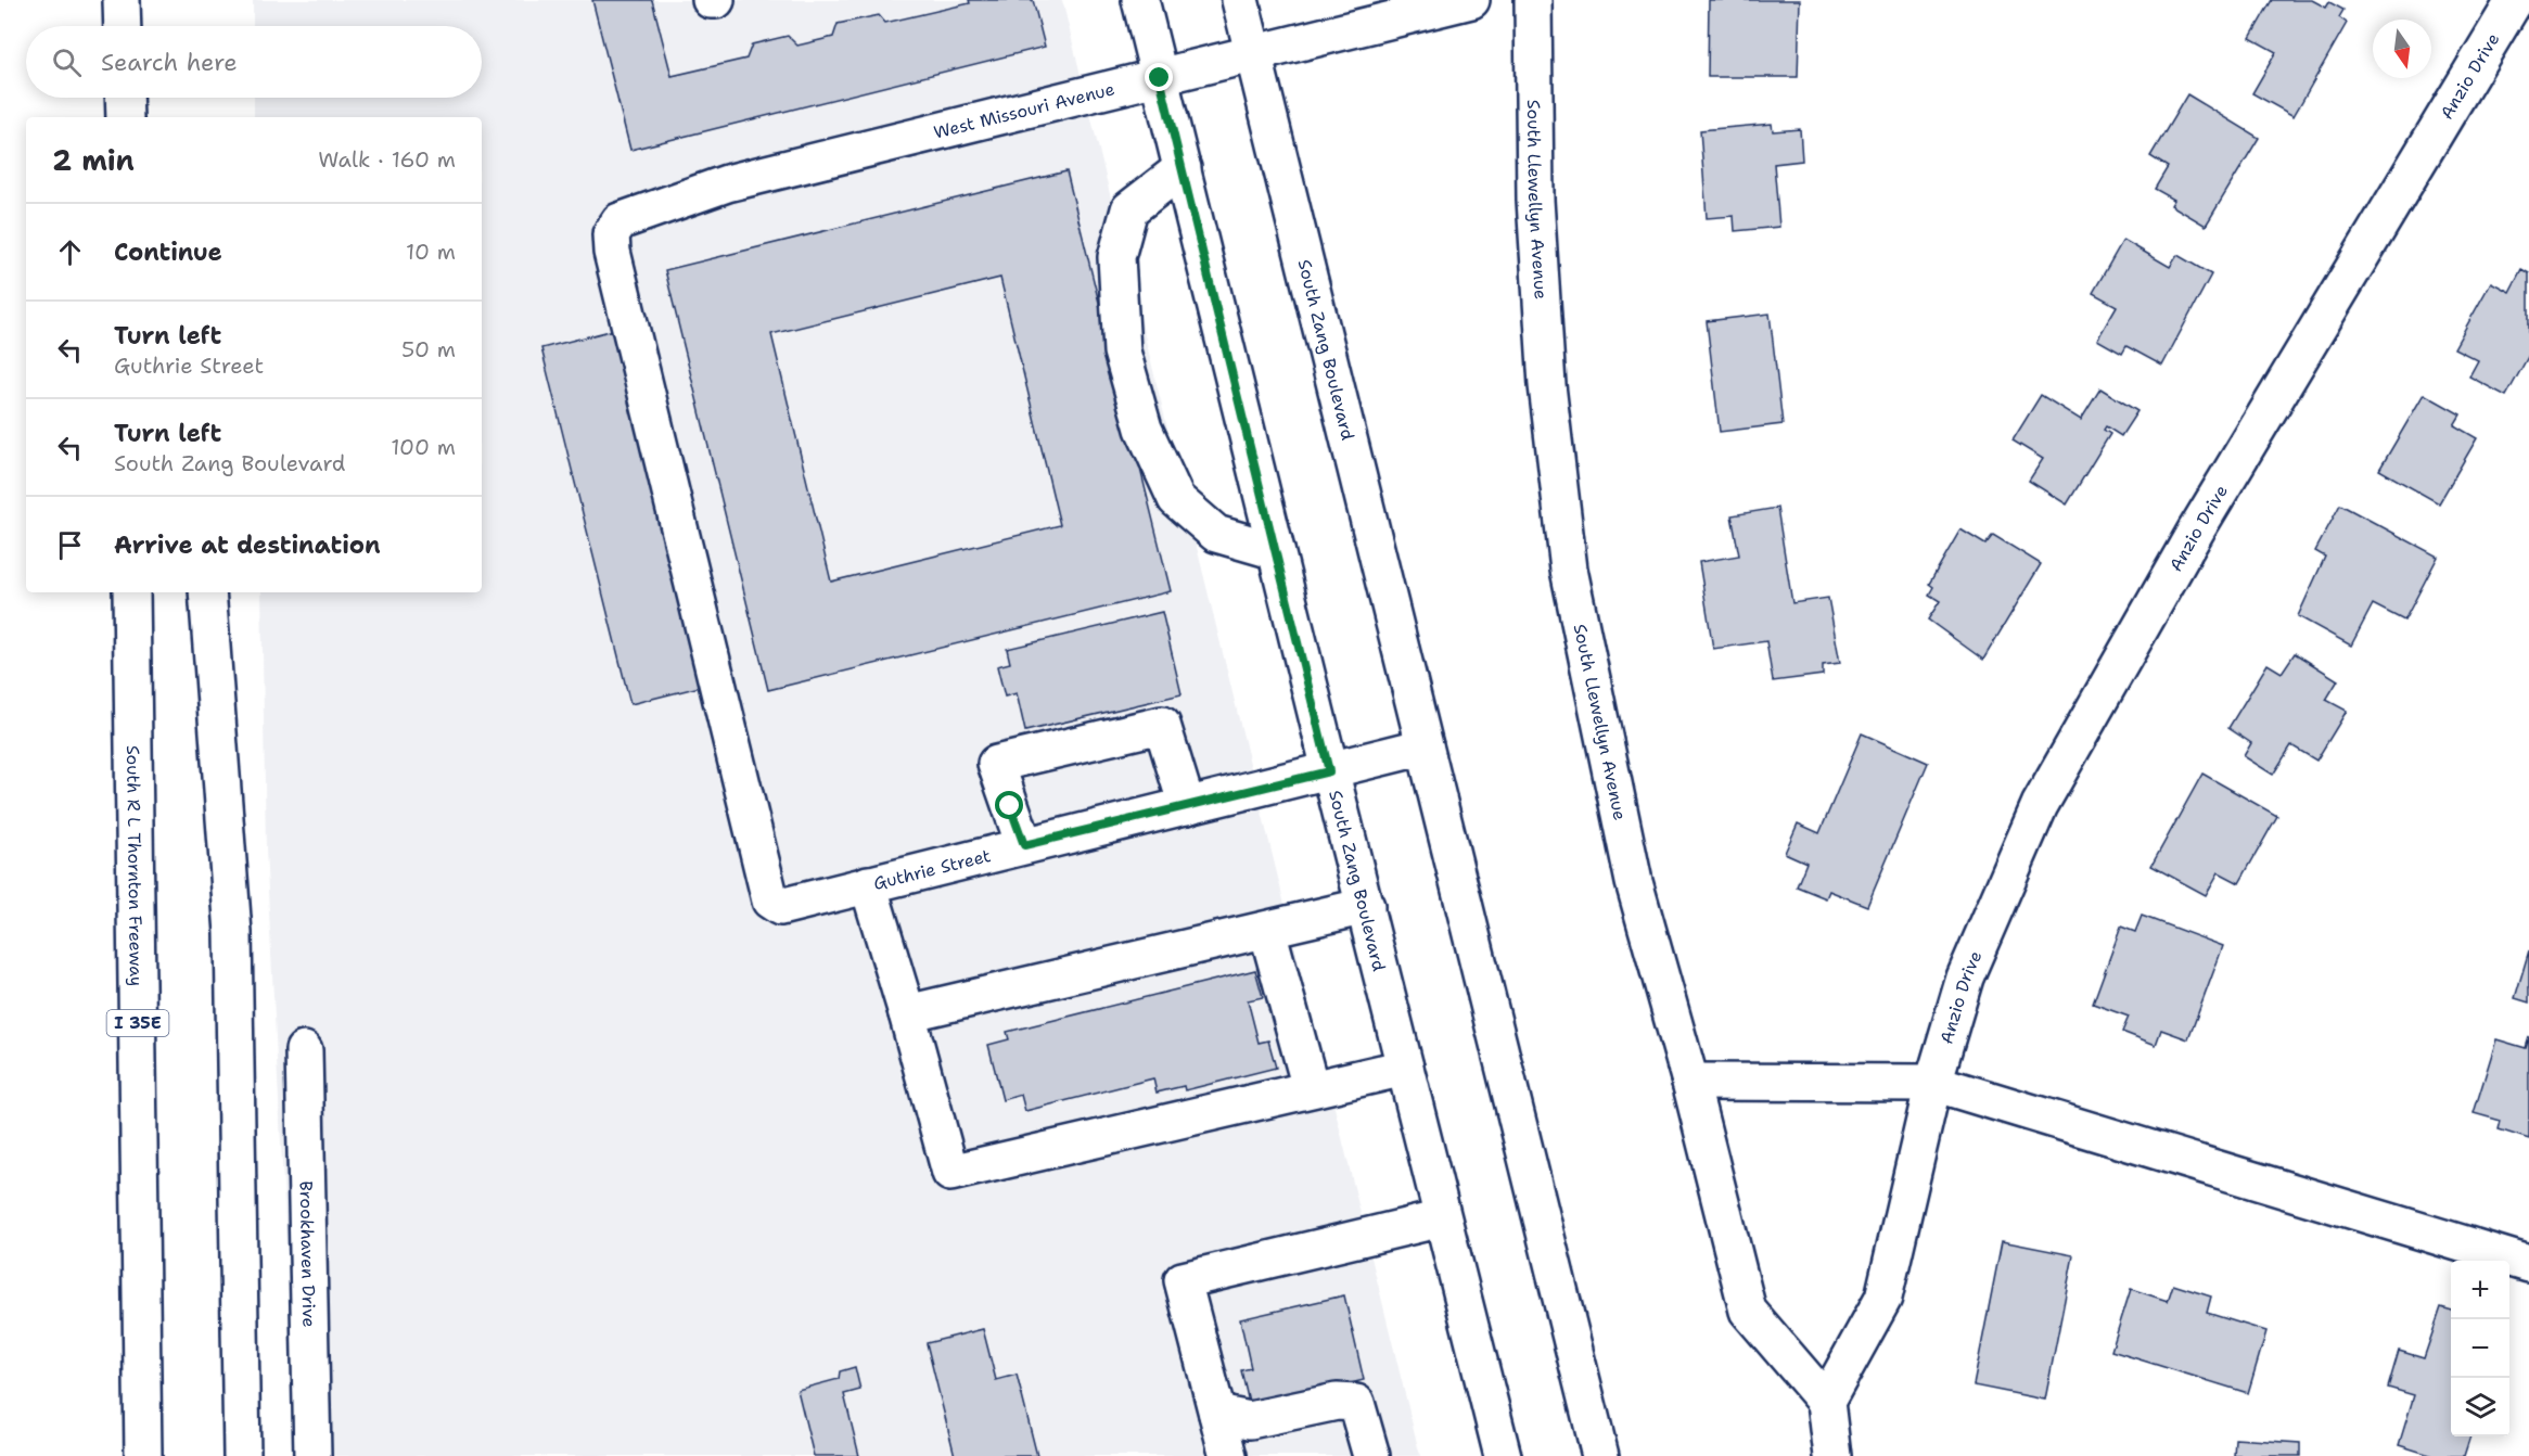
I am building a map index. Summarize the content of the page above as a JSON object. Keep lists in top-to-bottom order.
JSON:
{
  "streets": {
    "main road": [
      "Anzio Drive",
      "West Missouri Avenue",
      "South Llewellyn Avenue",
      "South Zang Boulevard",
      "South R L Thornton Freeway",
      "Guthrie Street",
      "I 35E",
      "Brookhaven Drive"
    ]
  },
  "crossings": [
    ["Anzio Drive", "South Llewellyn Avenue"],
    ["West Missouri Avenue", "South Zang Boulevard"],
    ["West Missouri Avenue", "Guthrie Street"],
    ["South Zang Boulevard", "Guthrie Street"]
  ],
  "north": "bottom",
  "page": {
    "search": "Search here",
    "heading": ["2 min", "Walk · 160 m"],
    "list": [
      ["Continue", "10 m"],
      ["Turn left", "Guthrie Street", "50 m"],
      ["Turn left", "South Zang Boulevard", "100 m"],
      "Arrive at destination"
    ],
    "map_buttons": ["+", "−"]
  }
}
